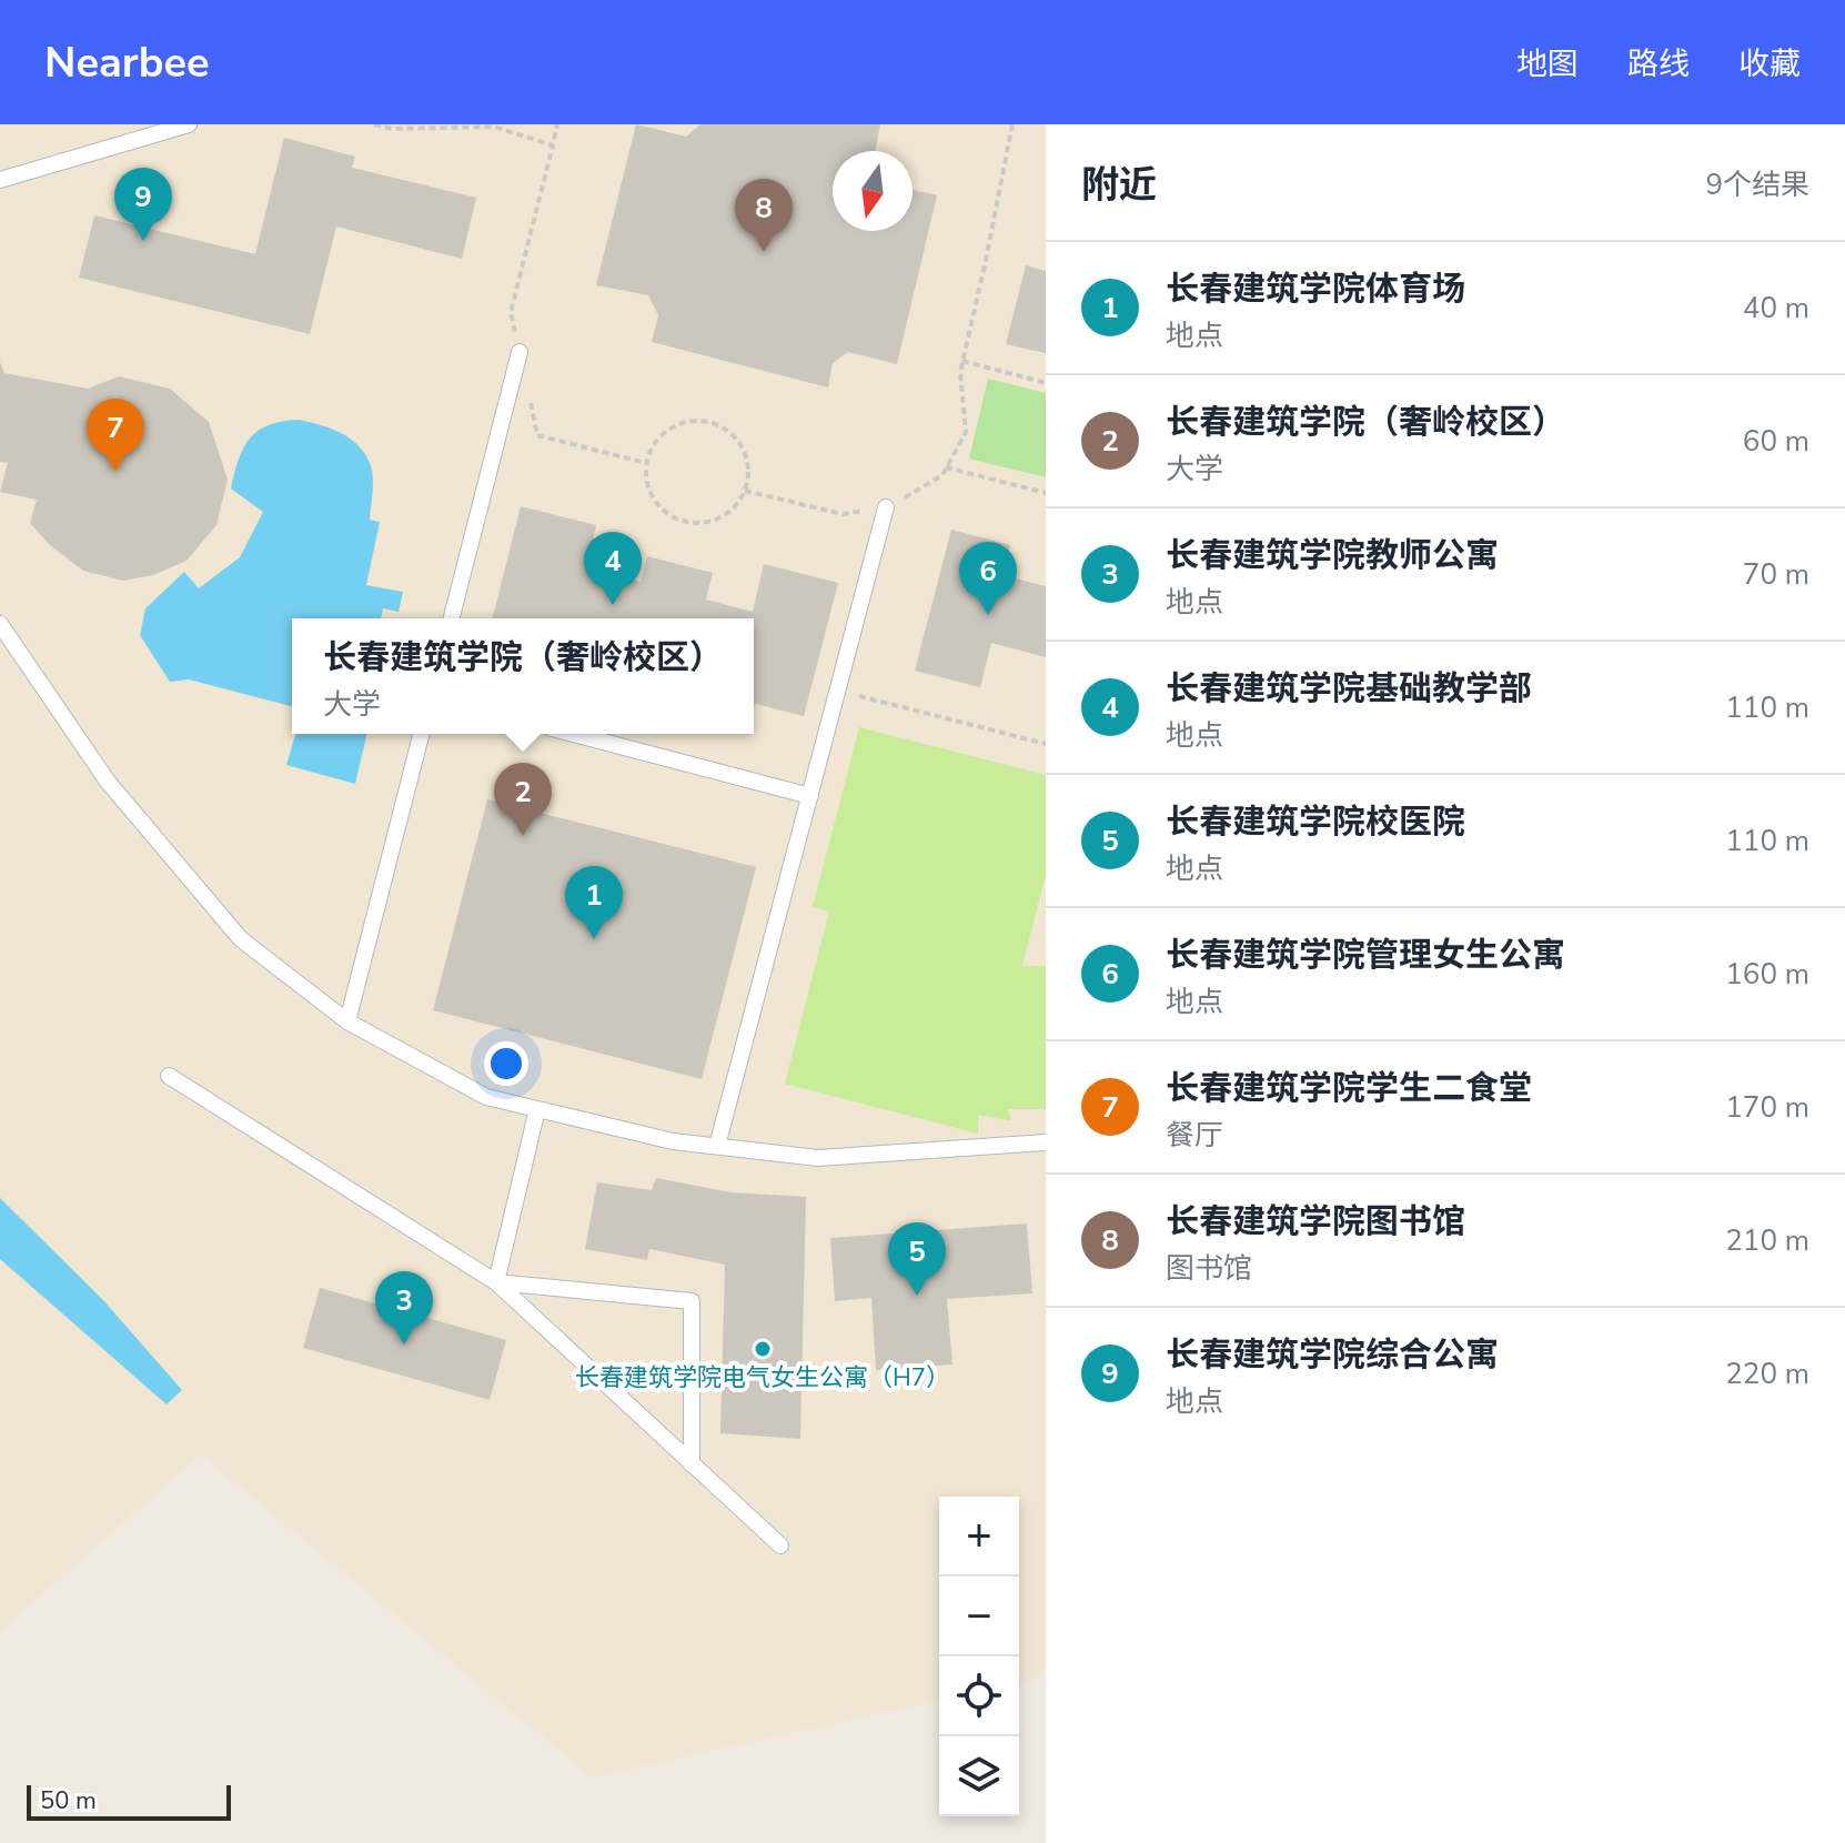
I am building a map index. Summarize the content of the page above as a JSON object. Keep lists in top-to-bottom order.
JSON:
{
  "places": ["长春建筑学院电气女生公寓（H7）"],
  "scale_bar": "50 m",
  "north": "bottom",
  "page": {
    "header": "Nearbee",
    "nav": ["地图", "路线", "收藏"],
    "heading": ["附近", "9个结果"],
    "pins": [
      "9",
      "8",
      "7",
      "4",
      "6",
      "2",
      "1",
      "5",
      "3"
    ],
    "list": [
      {
        "mark": "1",
        "name": "长春建筑学院体育场",
        "note": "地点",
        "value": "40 m"
      },
      {
        "mark": "2",
        "name": "长春建筑学院（奢岭校区）",
        "note": "大学",
        "value": "60 m"
      },
      {
        "mark": "3",
        "name": "长春建筑学院教师公寓",
        "note": "地点",
        "value": "70 m"
      },
      {
        "mark": "4",
        "name": "长春建筑学院基础教学部",
        "note": "地点",
        "value": "110 m"
      },
      {
        "mark": "5",
        "name": "长春建筑学院校医院",
        "note": "地点",
        "value": "110 m"
      },
      {
        "mark": "6",
        "name": "长春建筑学院管理女生公寓",
        "note": "地点",
        "value": "160 m"
      },
      {
        "mark": "7",
        "name": "长春建筑学院学生二食堂",
        "note": "餐厅",
        "value": "170 m"
      },
      {
        "mark": "8",
        "name": "长春建筑学院图书馆",
        "note": "图书馆",
        "value": "210 m"
      },
      {
        "mark": "9",
        "name": "长春建筑学院综合公寓",
        "note": "地点",
        "value": "220 m"
      }
    ],
    "popup": ["长春建筑学院（奢岭校区）", "大学"],
    "map_buttons": ["+", "−"],
    "scale": "50 m"
  }
}
